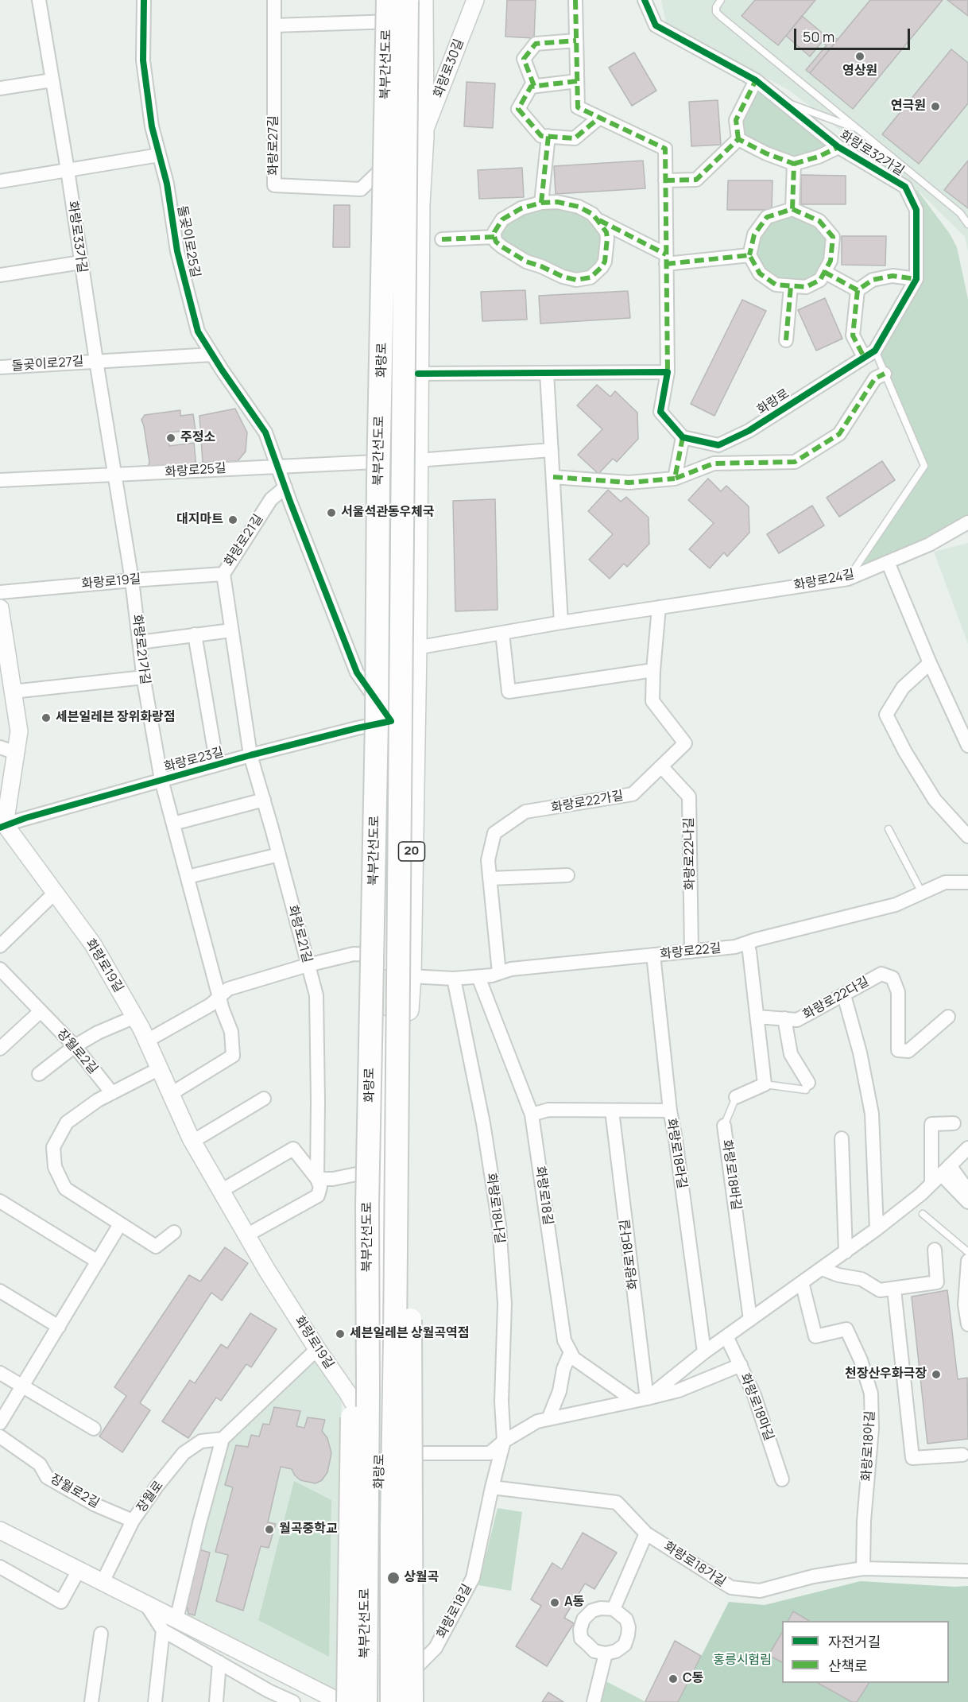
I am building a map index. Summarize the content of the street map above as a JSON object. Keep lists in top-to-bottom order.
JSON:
{
  "streets": {
    "highway": ["북부간선도로"],
    "main road": ["화랑로", "20"],
    "street": [
      "화랑로30길",
      "화랑로27길",
      "화랑로32가길",
      "화랑로33가길",
      "돌곶이로25길",
      "돌곶이로27길",
      "화랑로25길",
      "화랑로21길",
      "화랑로24길",
      "화랑로19길",
      "화랑로21가길",
      "화랑로23길",
      "화랑로22가길",
      "화랑로22나길",
      "화랑로22길",
      "화랑로22다길",
      "장월로2길",
      "화랑로18라길",
      "화랑로18바길",
      "화랑로18길",
      "화랑로18나길",
      "화랑로18다길",
      "화랑로18마길",
      "화랑로18아길",
      "장월로",
      "화랑로18가길"
    ]
  },
  "crossings": [
    ["화랑로30길", "화랑로"],
    ["화랑로27길", "화랑로"],
    ["화랑로33가길", "돌곶이로27길"],
    ["화랑로33가길", "화랑로25길"],
    ["화랑로33가길", "화랑로21가길"],
    ["돌곶이로25길", "화랑로25길"],
    ["화랑로", "화랑로25길"],
    ["화랑로", "화랑로24길"],
    ["화랑로", "화랑로19길"],
    ["화랑로", "화랑로23길"],
    ["화랑로", "화랑로22길"],
    ["화랑로", "화랑로18길"],
    ["화랑로", "화랑로18나길"],
    ["화랑로25길", "화랑로21가길"],
    ["화랑로21길", "화랑로19길"],
    ["화랑로21길", "화랑로23길"],
    ["화랑로24길", "화랑로22가길"],
    ["화랑로19길", "화랑로21가길"],
    ["화랑로19길", "화랑로23길"],
    ["화랑로21가길", "화랑로23길"],
    ["화랑로22가길", "화랑로22나길"],
    ["화랑로22가길", "화랑로22길"],
    ["화랑로22나길", "화랑로22길"],
    ["화랑로22길", "화랑로18라길"],
    ["화랑로22길", "화랑로18길"],
    ["화랑로22길", "화랑로18나길"],
    ["장월로2길", "장월로"],
    ["화랑로18길", "화랑로18나길"],
    ["화랑로18길", "화랑로18가길"],
    ["화랑로18아길", "화랑로18가길"]
  ],
  "parks": ["홍릉시험림"],
  "places": [
    "영상원",
    "연극원",
    "주정소",
    "서울석관동우체국",
    "대지마트",
    "세븐일레븐 장위화랑점",
    "세븐일레븐 상월곡역점",
    "천장산우화극장",
    "월곡중학교",
    "상월곡",
    "A동",
    "C동"
  ],
  "legend": ["자전거길", "산책로"],
  "scale_bar": "50 m"
}
